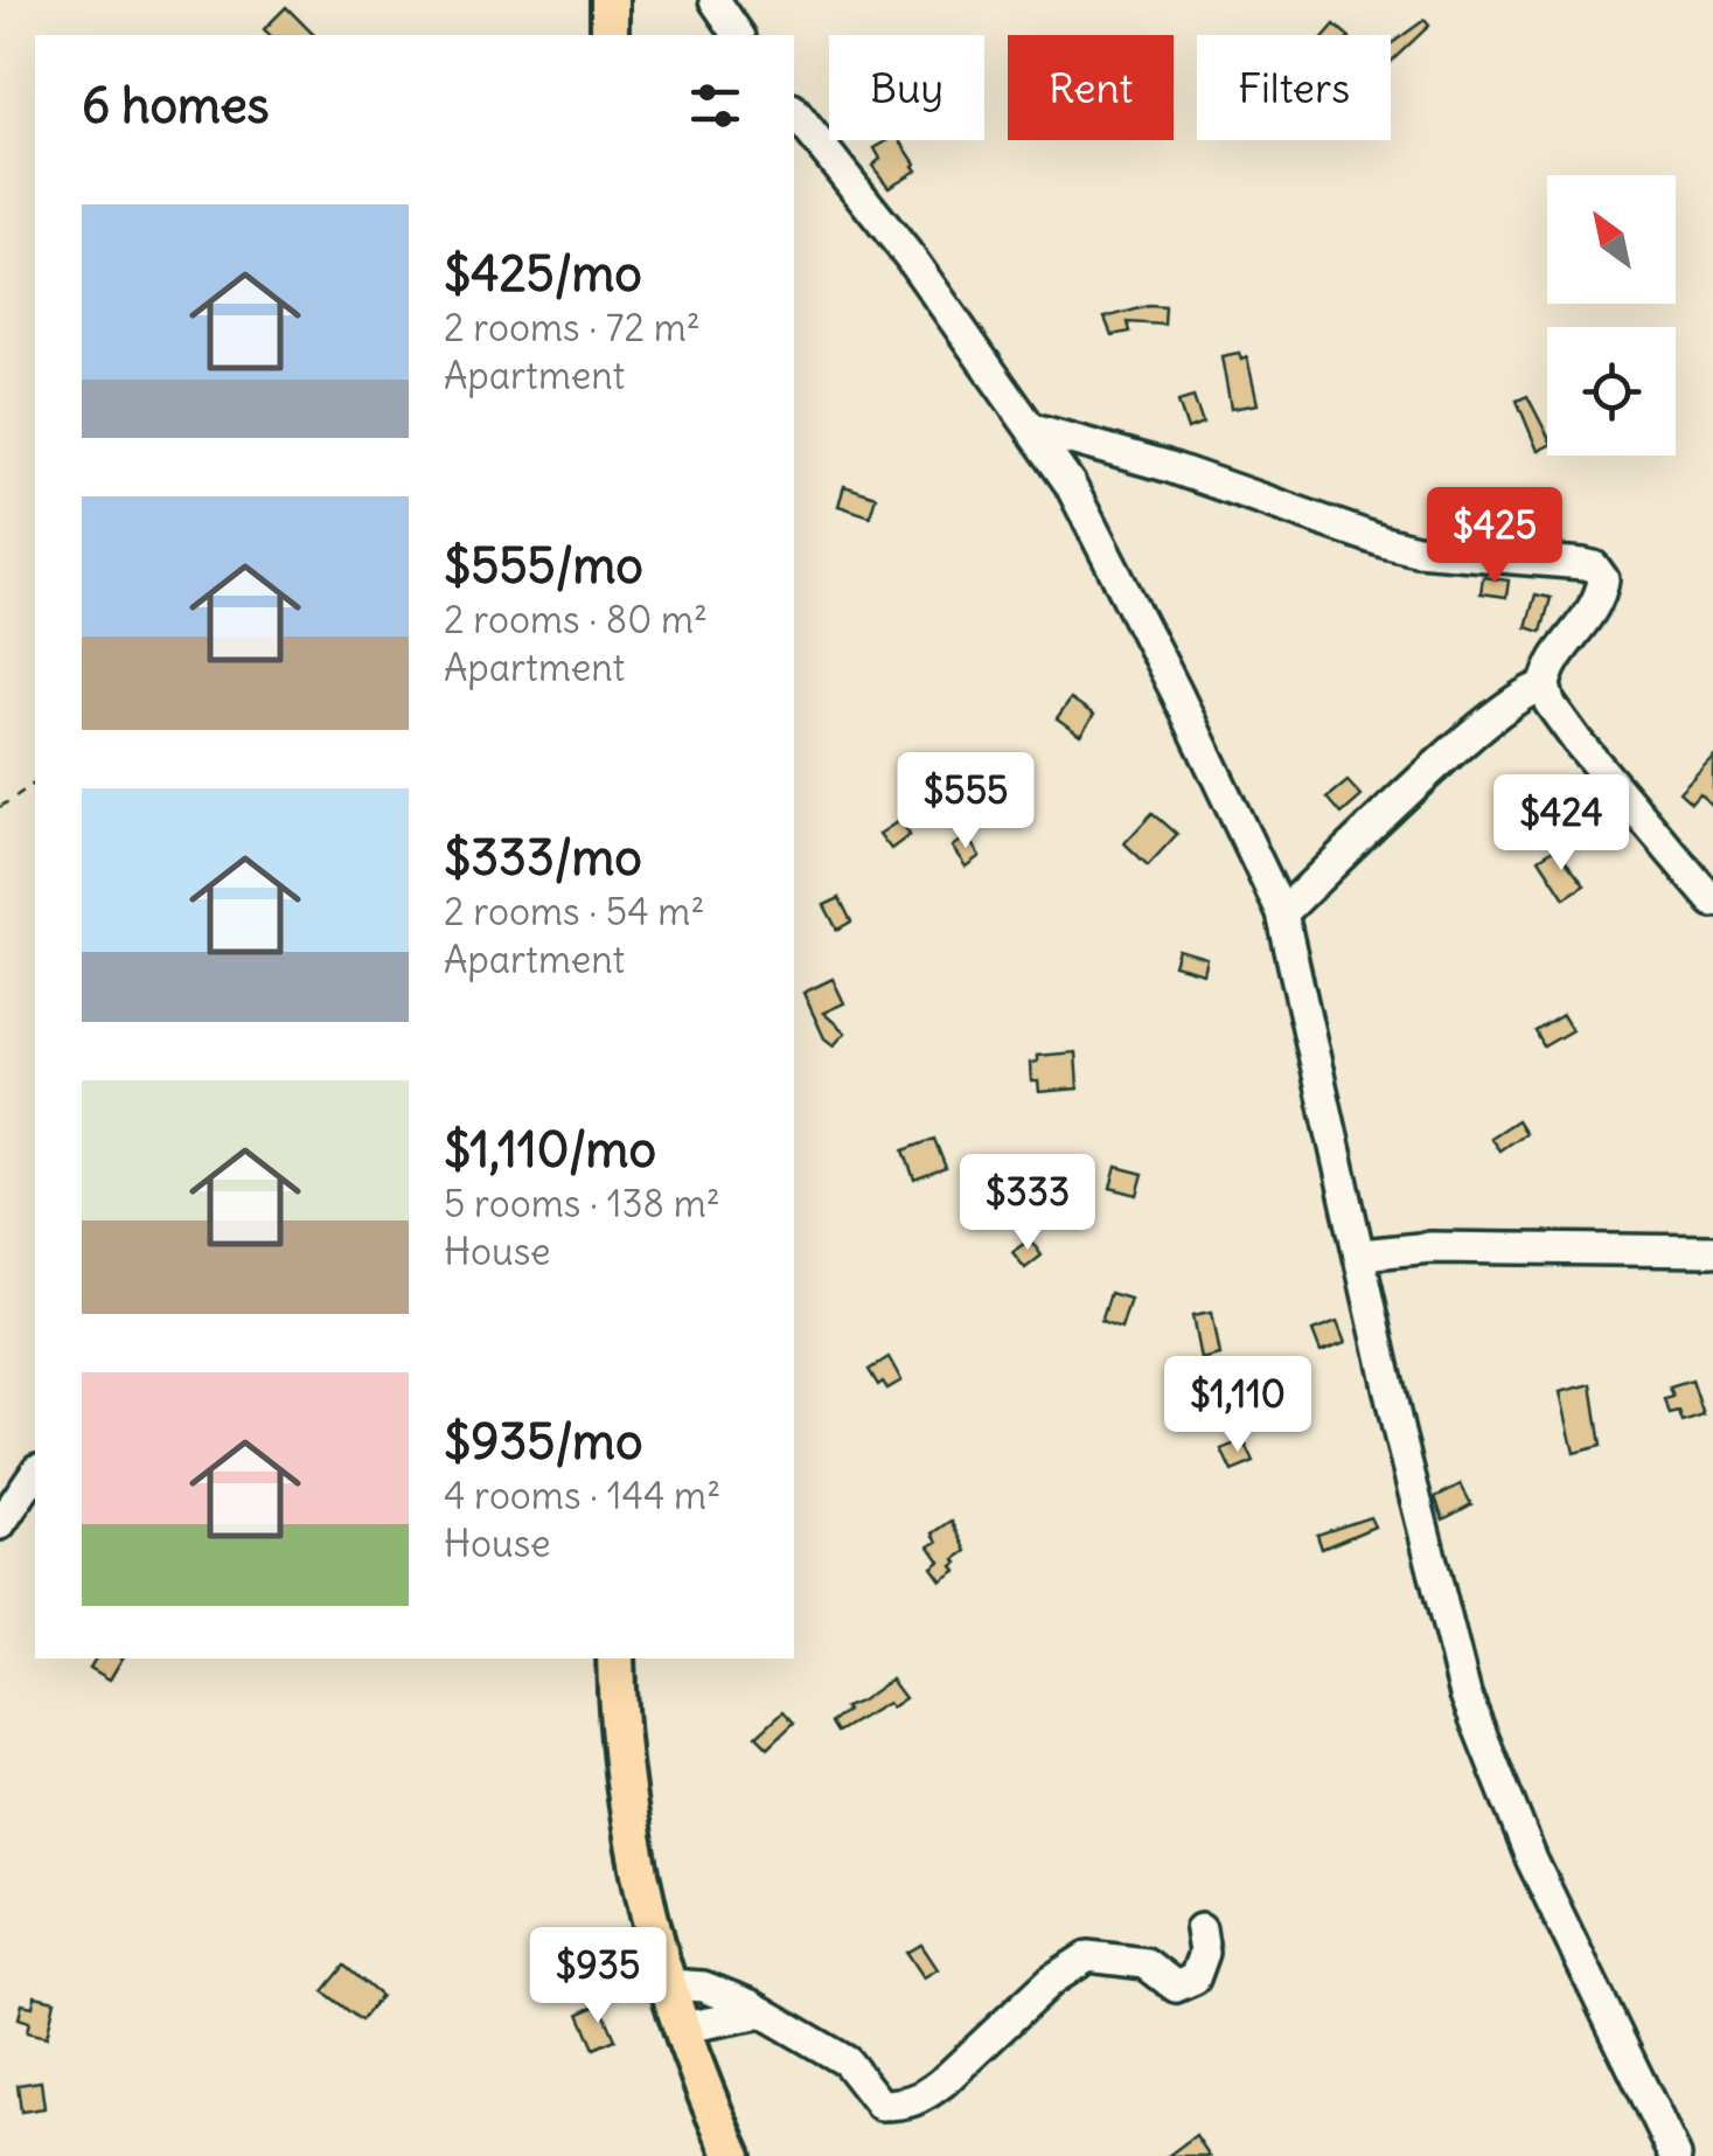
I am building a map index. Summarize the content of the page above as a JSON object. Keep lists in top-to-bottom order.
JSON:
{
  "north": "top left",
  "page": {
    "chip": ["Buy", "Rent", "Filters"],
    "heading": "6 homes",
    "list": [
      {
        "name": "$425/mo",
        "note": "2 rooms · 72 m² · Apartment"
      },
      {
        "name": "$555/mo",
        "note": "2 rooms · 80 m² · Apartment"
      },
      {
        "name": "$333/mo",
        "note": "2 rooms · 54 m² · Apartment"
      },
      {
        "name": "$1,110/mo",
        "note": "5 rooms · 138 m² · House"
      },
      {
        "name": "$935/mo",
        "note": "4 rooms · 144 m² · House"
      }
    ],
    "price": [
      "$425",
      "$555",
      "$424",
      "$333",
      "$1,110",
      "$935"
    ]
  }
}
